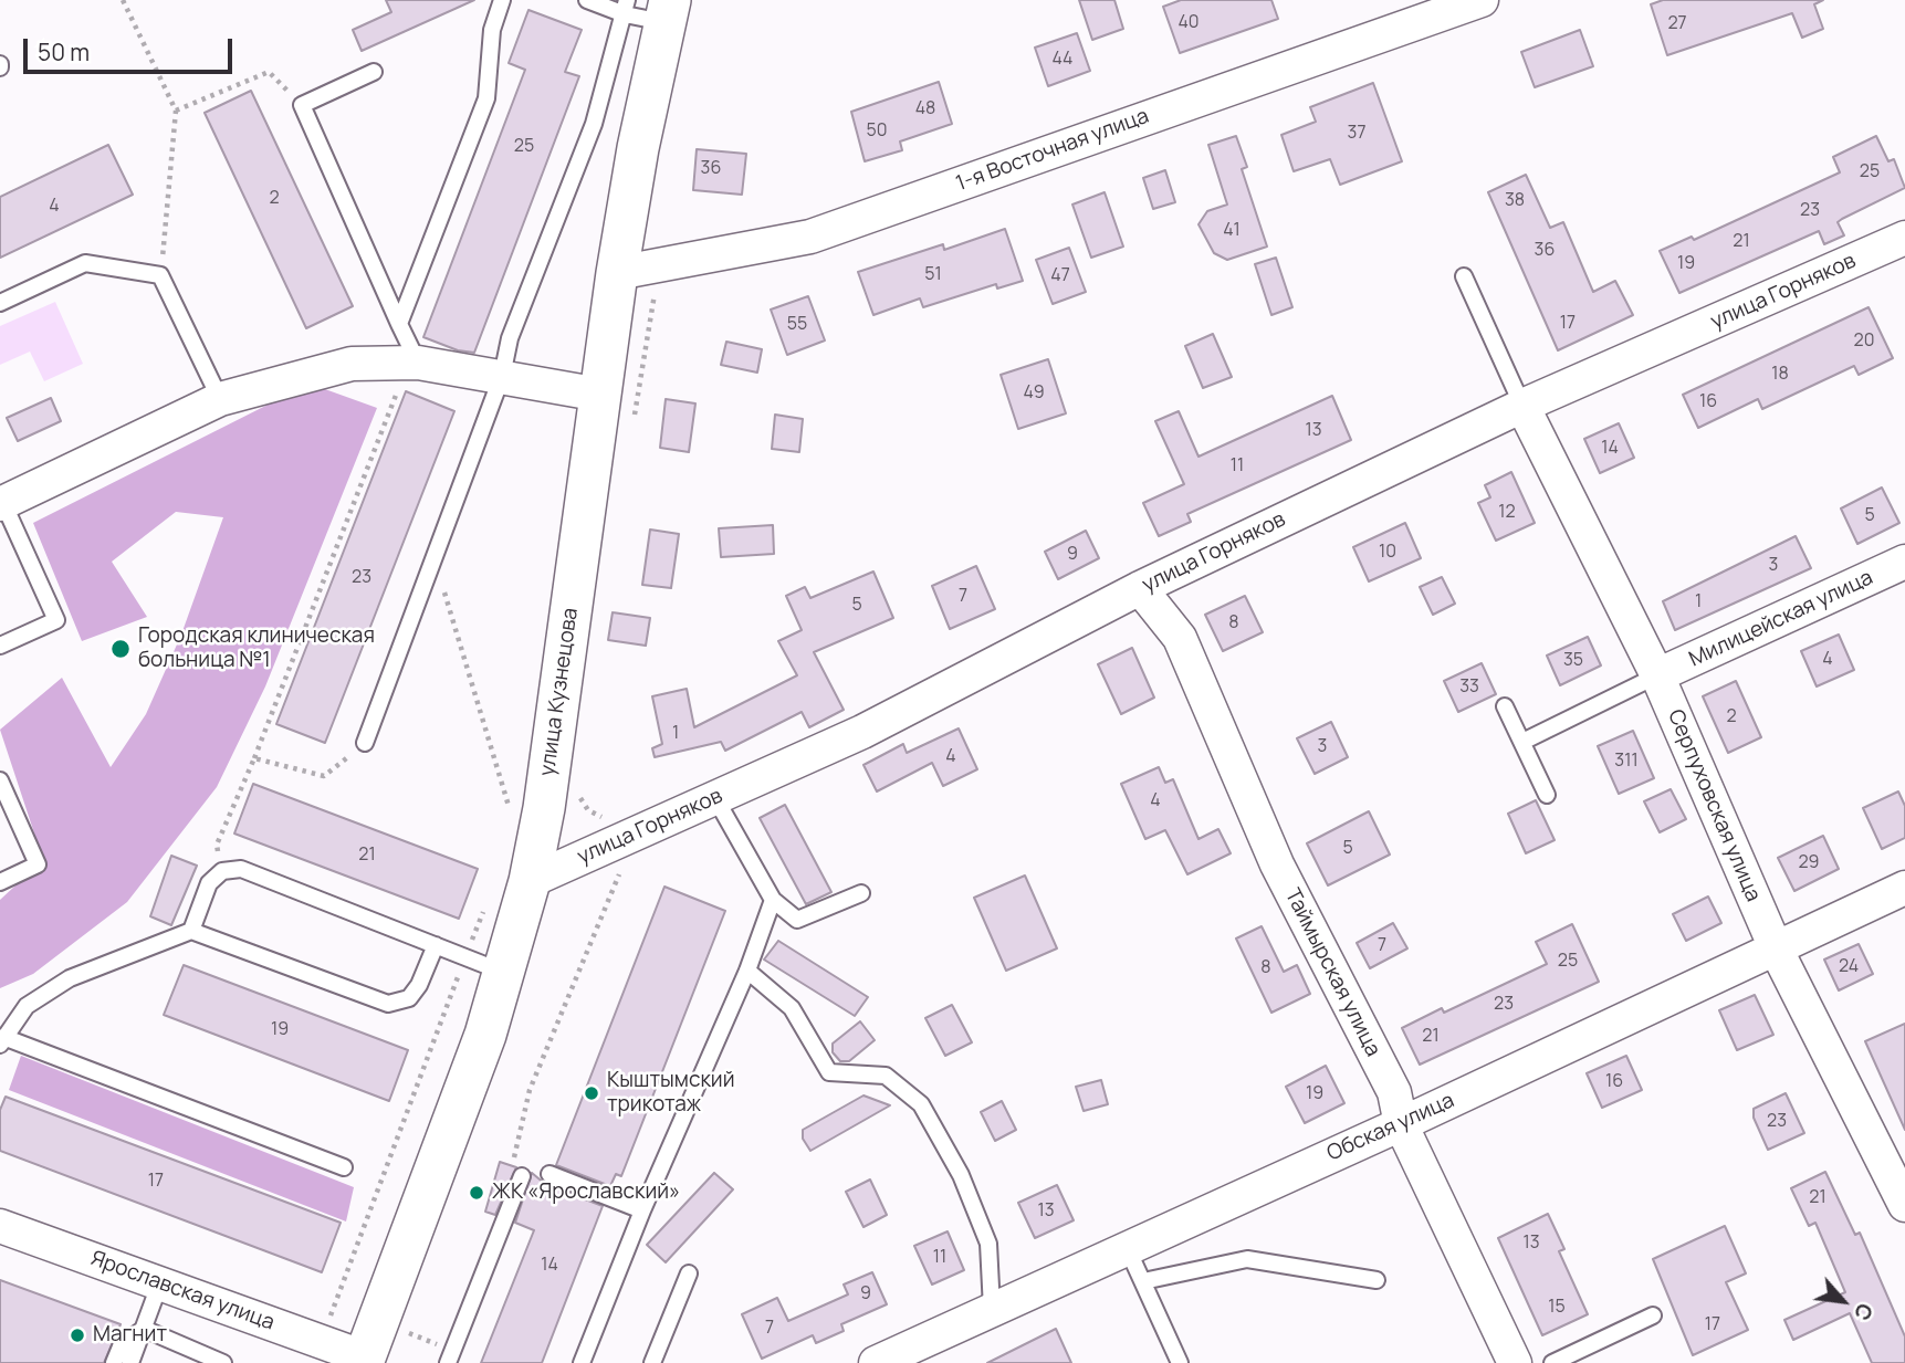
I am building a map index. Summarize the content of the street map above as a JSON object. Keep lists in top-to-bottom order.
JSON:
{
  "streets": {
    "street": [
      "1-я Восточная улица",
      "улица Горняков",
      "Милицейская улица",
      "улица Кузнецова",
      "Серпуховская улица",
      "Таймырская улица",
      "Обская улица",
      "Ярославская улица"
    ]
  },
  "crossings": [
    ["1-я Восточная улица", "улица Кузнецова"],
    ["улица Горняков", "улица Кузнецова"],
    ["улица Горняков", "Серпуховская улица"],
    ["улица Горняков", "Таймырская улица"],
    ["Милицейская улица", "Серпуховская улица"],
    ["улица Кузнецова", "Ярославская улица"],
    ["Серпуховская улица", "Обская улица"],
    ["Таймырская улица", "Обская улица"]
  ],
  "places": [
    "Городская клиническая больница №1",
    "Кыштымский трикотаж",
    "ЖК «Ярославский»",
    "Магнит"
  ],
  "house_numbers": [
    "40",
    "27",
    "44",
    "48",
    "50",
    "37",
    "25",
    "36",
    "25",
    "2",
    "38",
    "4",
    "23",
    "41",
    "21",
    "36",
    "19",
    "51",
    "47",
    "17",
    "55",
    "20",
    "18",
    "49",
    "16",
    "13",
    "14",
    "11",
    "12",
    "5",
    "10",
    "9",
    "3",
    "23",
    "7",
    "1",
    "5",
    "8",
    "4",
    "35",
    "33",
    "2",
    "1",
    "3",
    "4",
    "311",
    "4",
    "5",
    "21",
    "29",
    "7",
    "25",
    "24",
    "8",
    "23",
    "19",
    "21",
    "16",
    "19",
    "23",
    "17",
    "21",
    "13",
    "13",
    "11",
    "14",
    "9",
    "15",
    "17",
    "7"
  ],
  "scale_bar": "50 m",
  "north": "bottom right"
}
